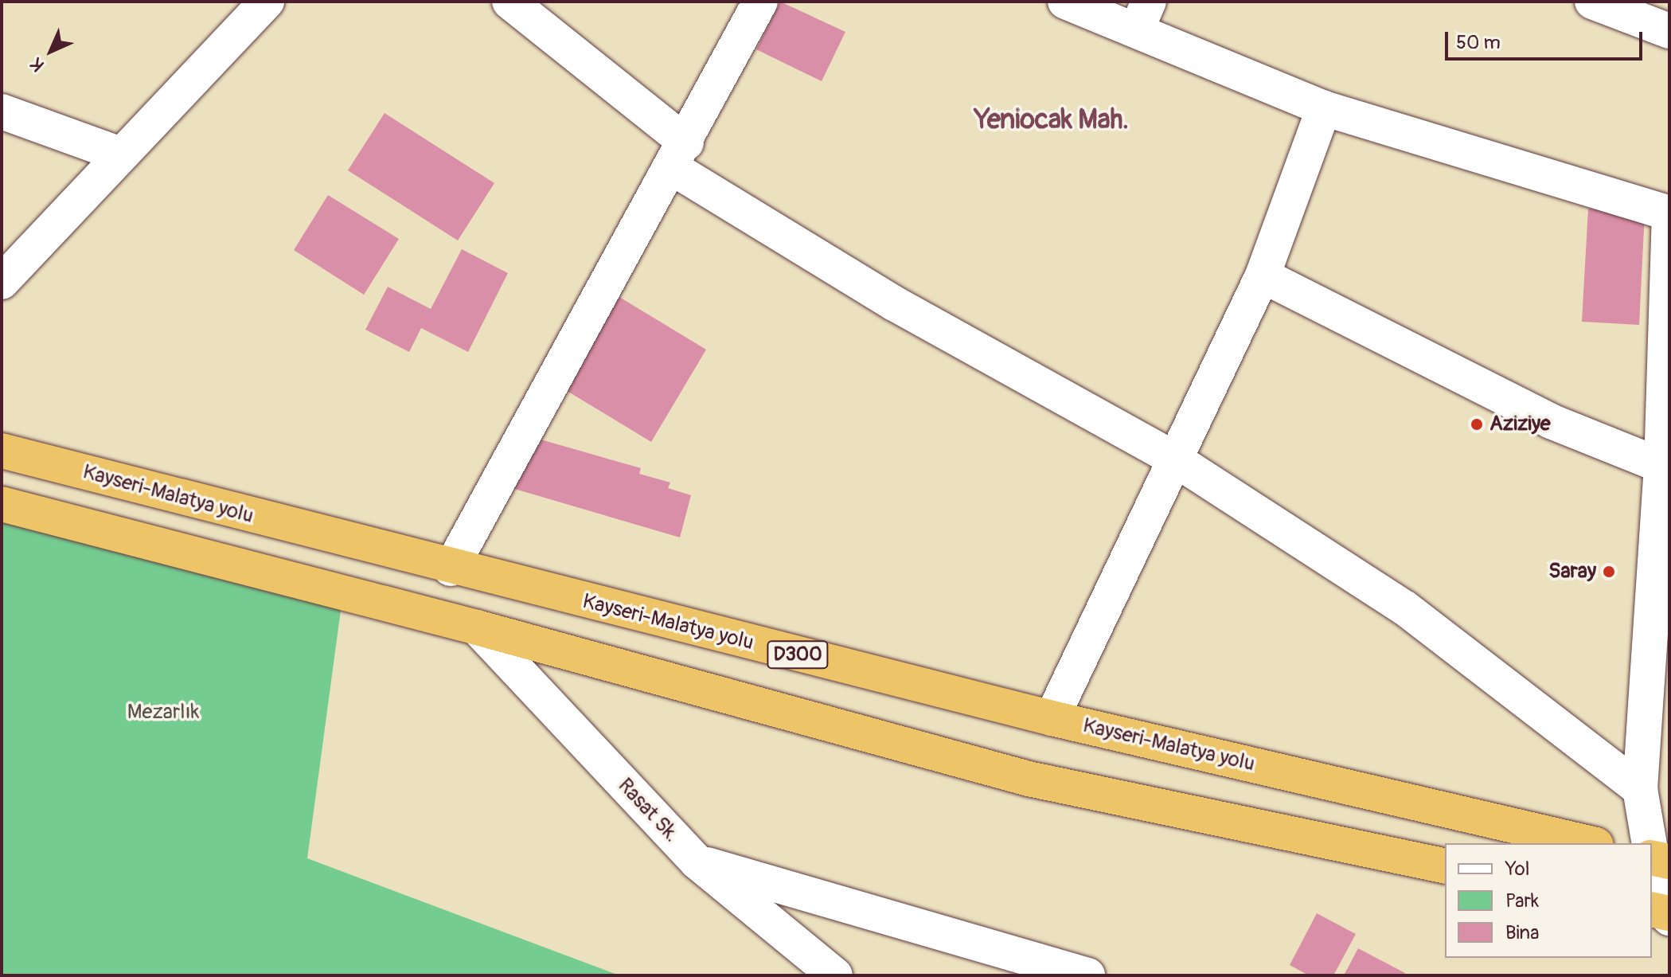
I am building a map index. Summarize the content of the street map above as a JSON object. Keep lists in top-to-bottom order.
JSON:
{
  "streets": {
    "highway": ["Kayseri-Malatya yolu", "D300"],
    "street": ["Rasat Sk."]
  },
  "districts": ["Yeniocak Mah."],
  "parks": ["Mezarlık"],
  "places": ["Aziziye", "Saray"],
  "legend": ["Yol", "Park", "Bina"],
  "scale_bar": "50 m",
  "north": "bottom left"
}
